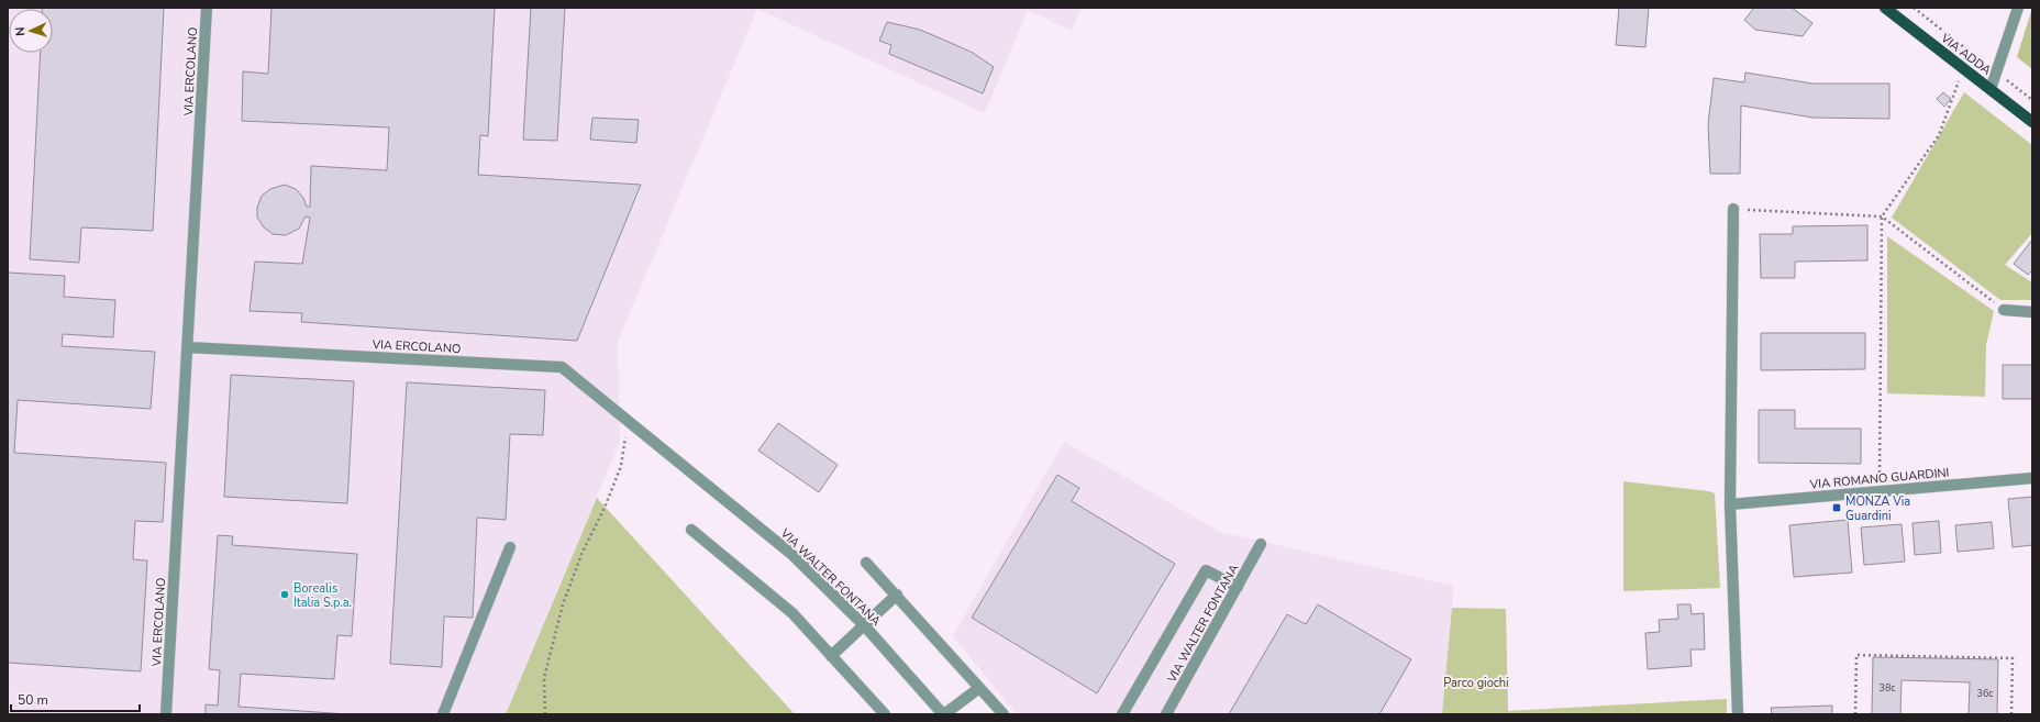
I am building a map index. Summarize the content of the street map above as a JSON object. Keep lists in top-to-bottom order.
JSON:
{
  "streets": {
    "main road": ["VIA ADDA"],
    "street": ["VIA ERCOLANO", "VIA ROMANO GUARDINI", "VIA WALTER FONTANA"]
  },
  "crossings": [
    ["VIA ERCOLANO", "VIA WALTER FONTANA"]
  ],
  "parks": ["Parco giochi"],
  "places": {
    "transit": ["MONZA Via Guardini"],
    "other": ["Borealis Italia S.p.a."]
  },
  "house_numbers": ["38c", "36c"],
  "scale_bar": "50 m",
  "north": "left"
}
